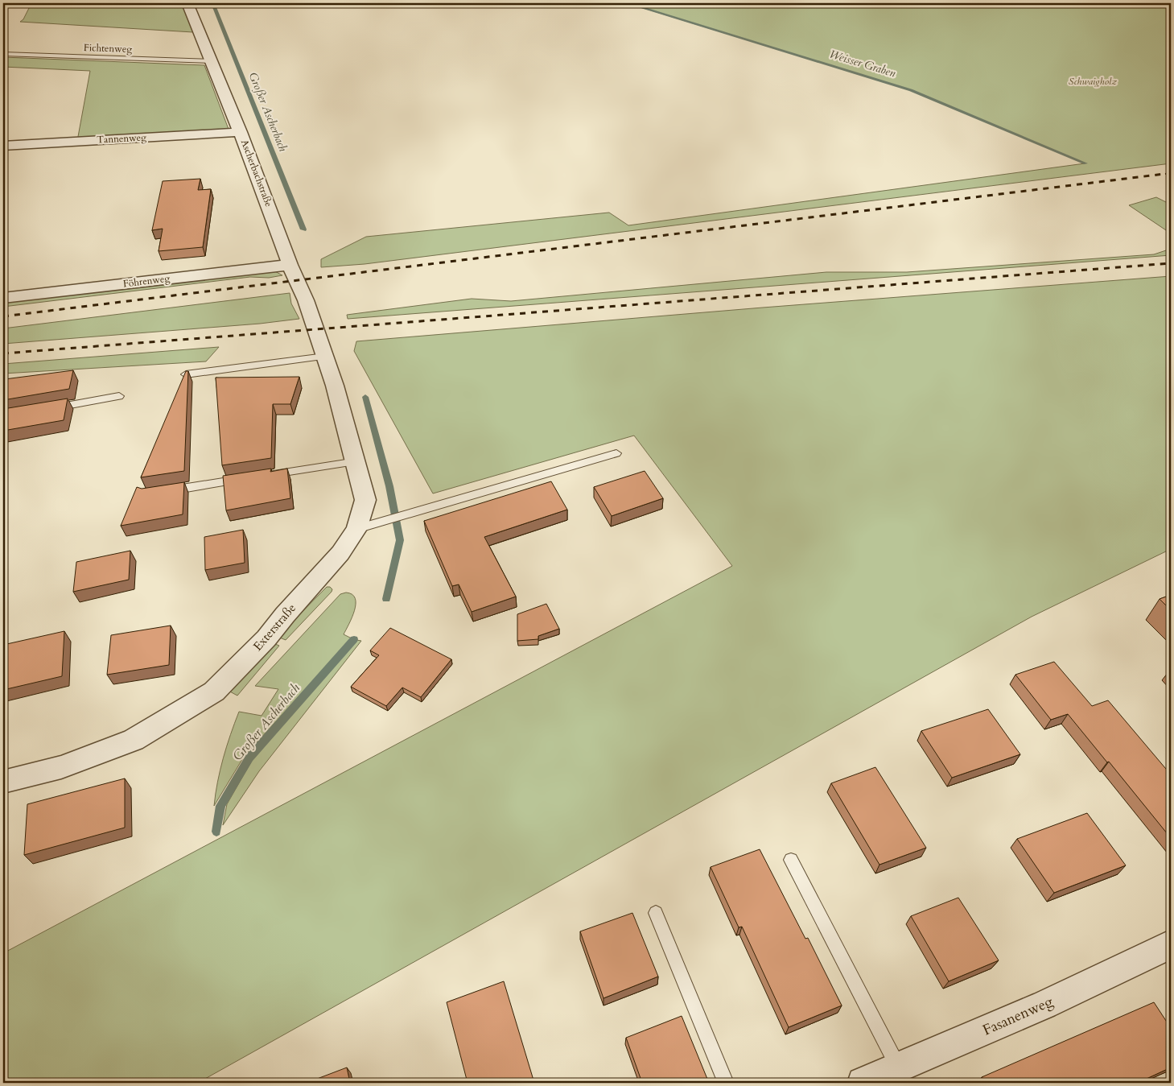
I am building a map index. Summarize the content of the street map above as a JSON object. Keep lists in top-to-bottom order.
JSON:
{
  "streets": {
    "street": [
      "Tannenweg",
      "Ascherbachstraße",
      "Föhrenweg",
      "Exterstraße",
      "Fasanenweg"
    ],
    "lane": ["Fichtenweg"]
  },
  "crossings": [
    ["Fichtenweg", "Ascherbachstraße"],
    ["Tannenweg", "Ascherbachstraße"],
    ["Ascherbachstraße", "Föhrenweg"],
    ["Ascherbachstraße", "Exterstraße"]
  ],
  "water": ["Weisser Graben", "Großer Ascherbach"],
  "parks": ["Schwaigholz"]
}
